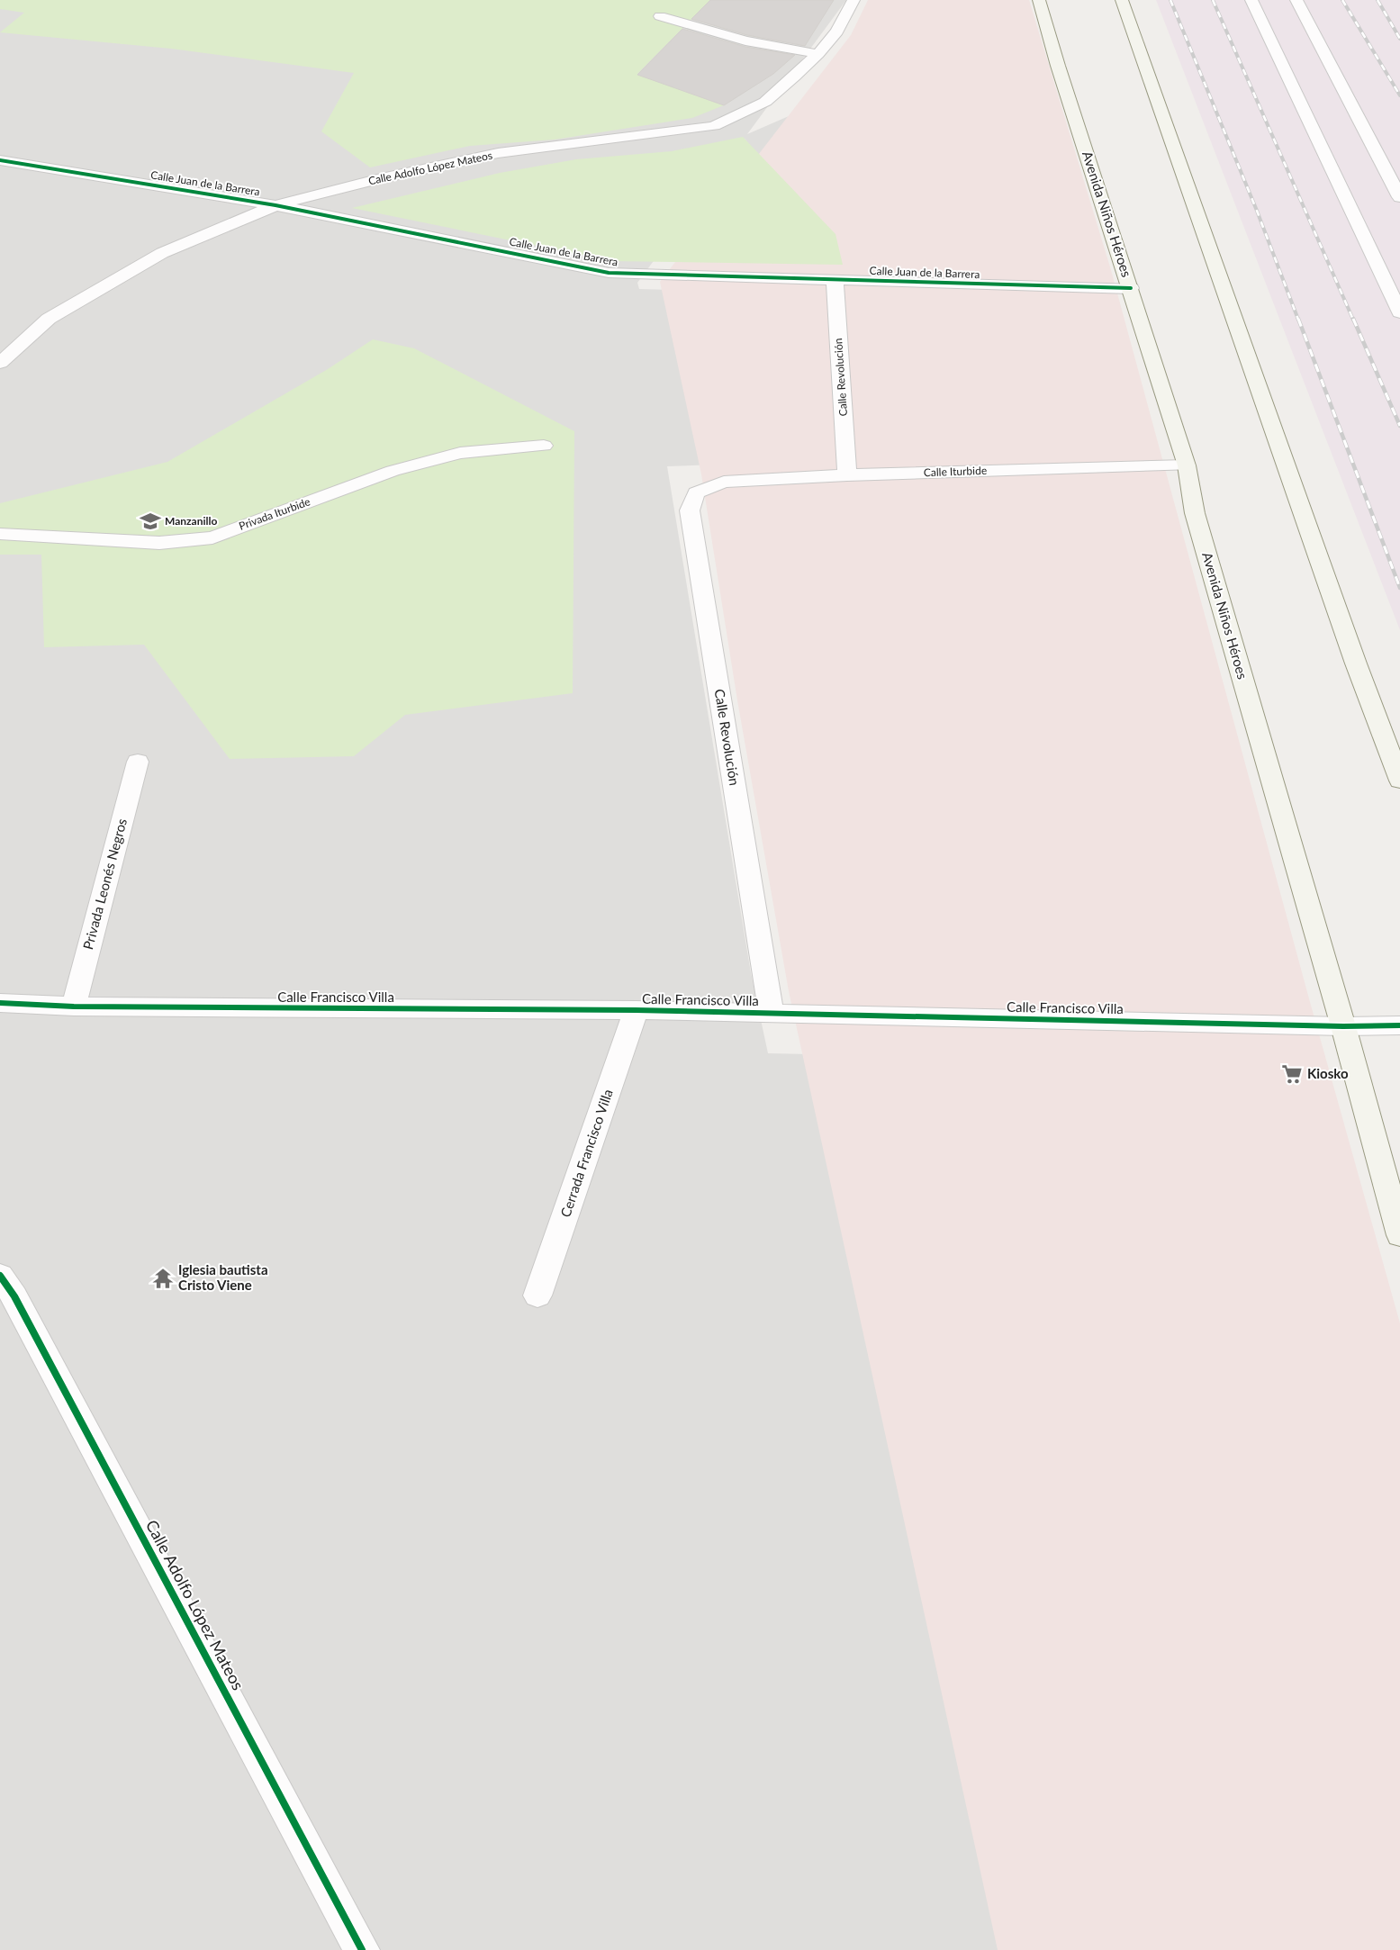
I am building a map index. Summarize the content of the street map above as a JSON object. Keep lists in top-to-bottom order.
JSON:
{
  "streets": {
    "main road": ["Avenida Niños Héroes"],
    "street": [
      "Calle Adolfo López Mateos",
      "Calle Juan de la Barrera",
      "Calle Revolución",
      "Calle Iturbide",
      "Privada Iturbide",
      "Privada Leonés Negros",
      "Calle Francisco Villa",
      "Cerrada Francisco Villa"
    ]
  },
  "crossings": [
    ["Calle Adolfo López Mateos", "Calle Juan de la Barrera"],
    ["Calle Juan de la Barrera", "Avenida Niños Héroes"],
    ["Calle Juan de la Barrera", "Calle Revolución"],
    ["Avenida Niños Héroes", "Calle Iturbide"],
    ["Avenida Niños Héroes", "Calle Francisco Villa"],
    ["Calle Revolución", "Calle Iturbide"],
    ["Calle Revolución", "Calle Francisco Villa"],
    ["Privada Leonés Negros", "Calle Francisco Villa"],
    ["Calle Francisco Villa", "Cerrada Francisco Villa"]
  ],
  "places": {
    "school or university": ["Manzanillo"],
    "supermarket": ["Kiosko"],
    "temple": ["Iglesia bautista Cristo Viene"]
  }
}
